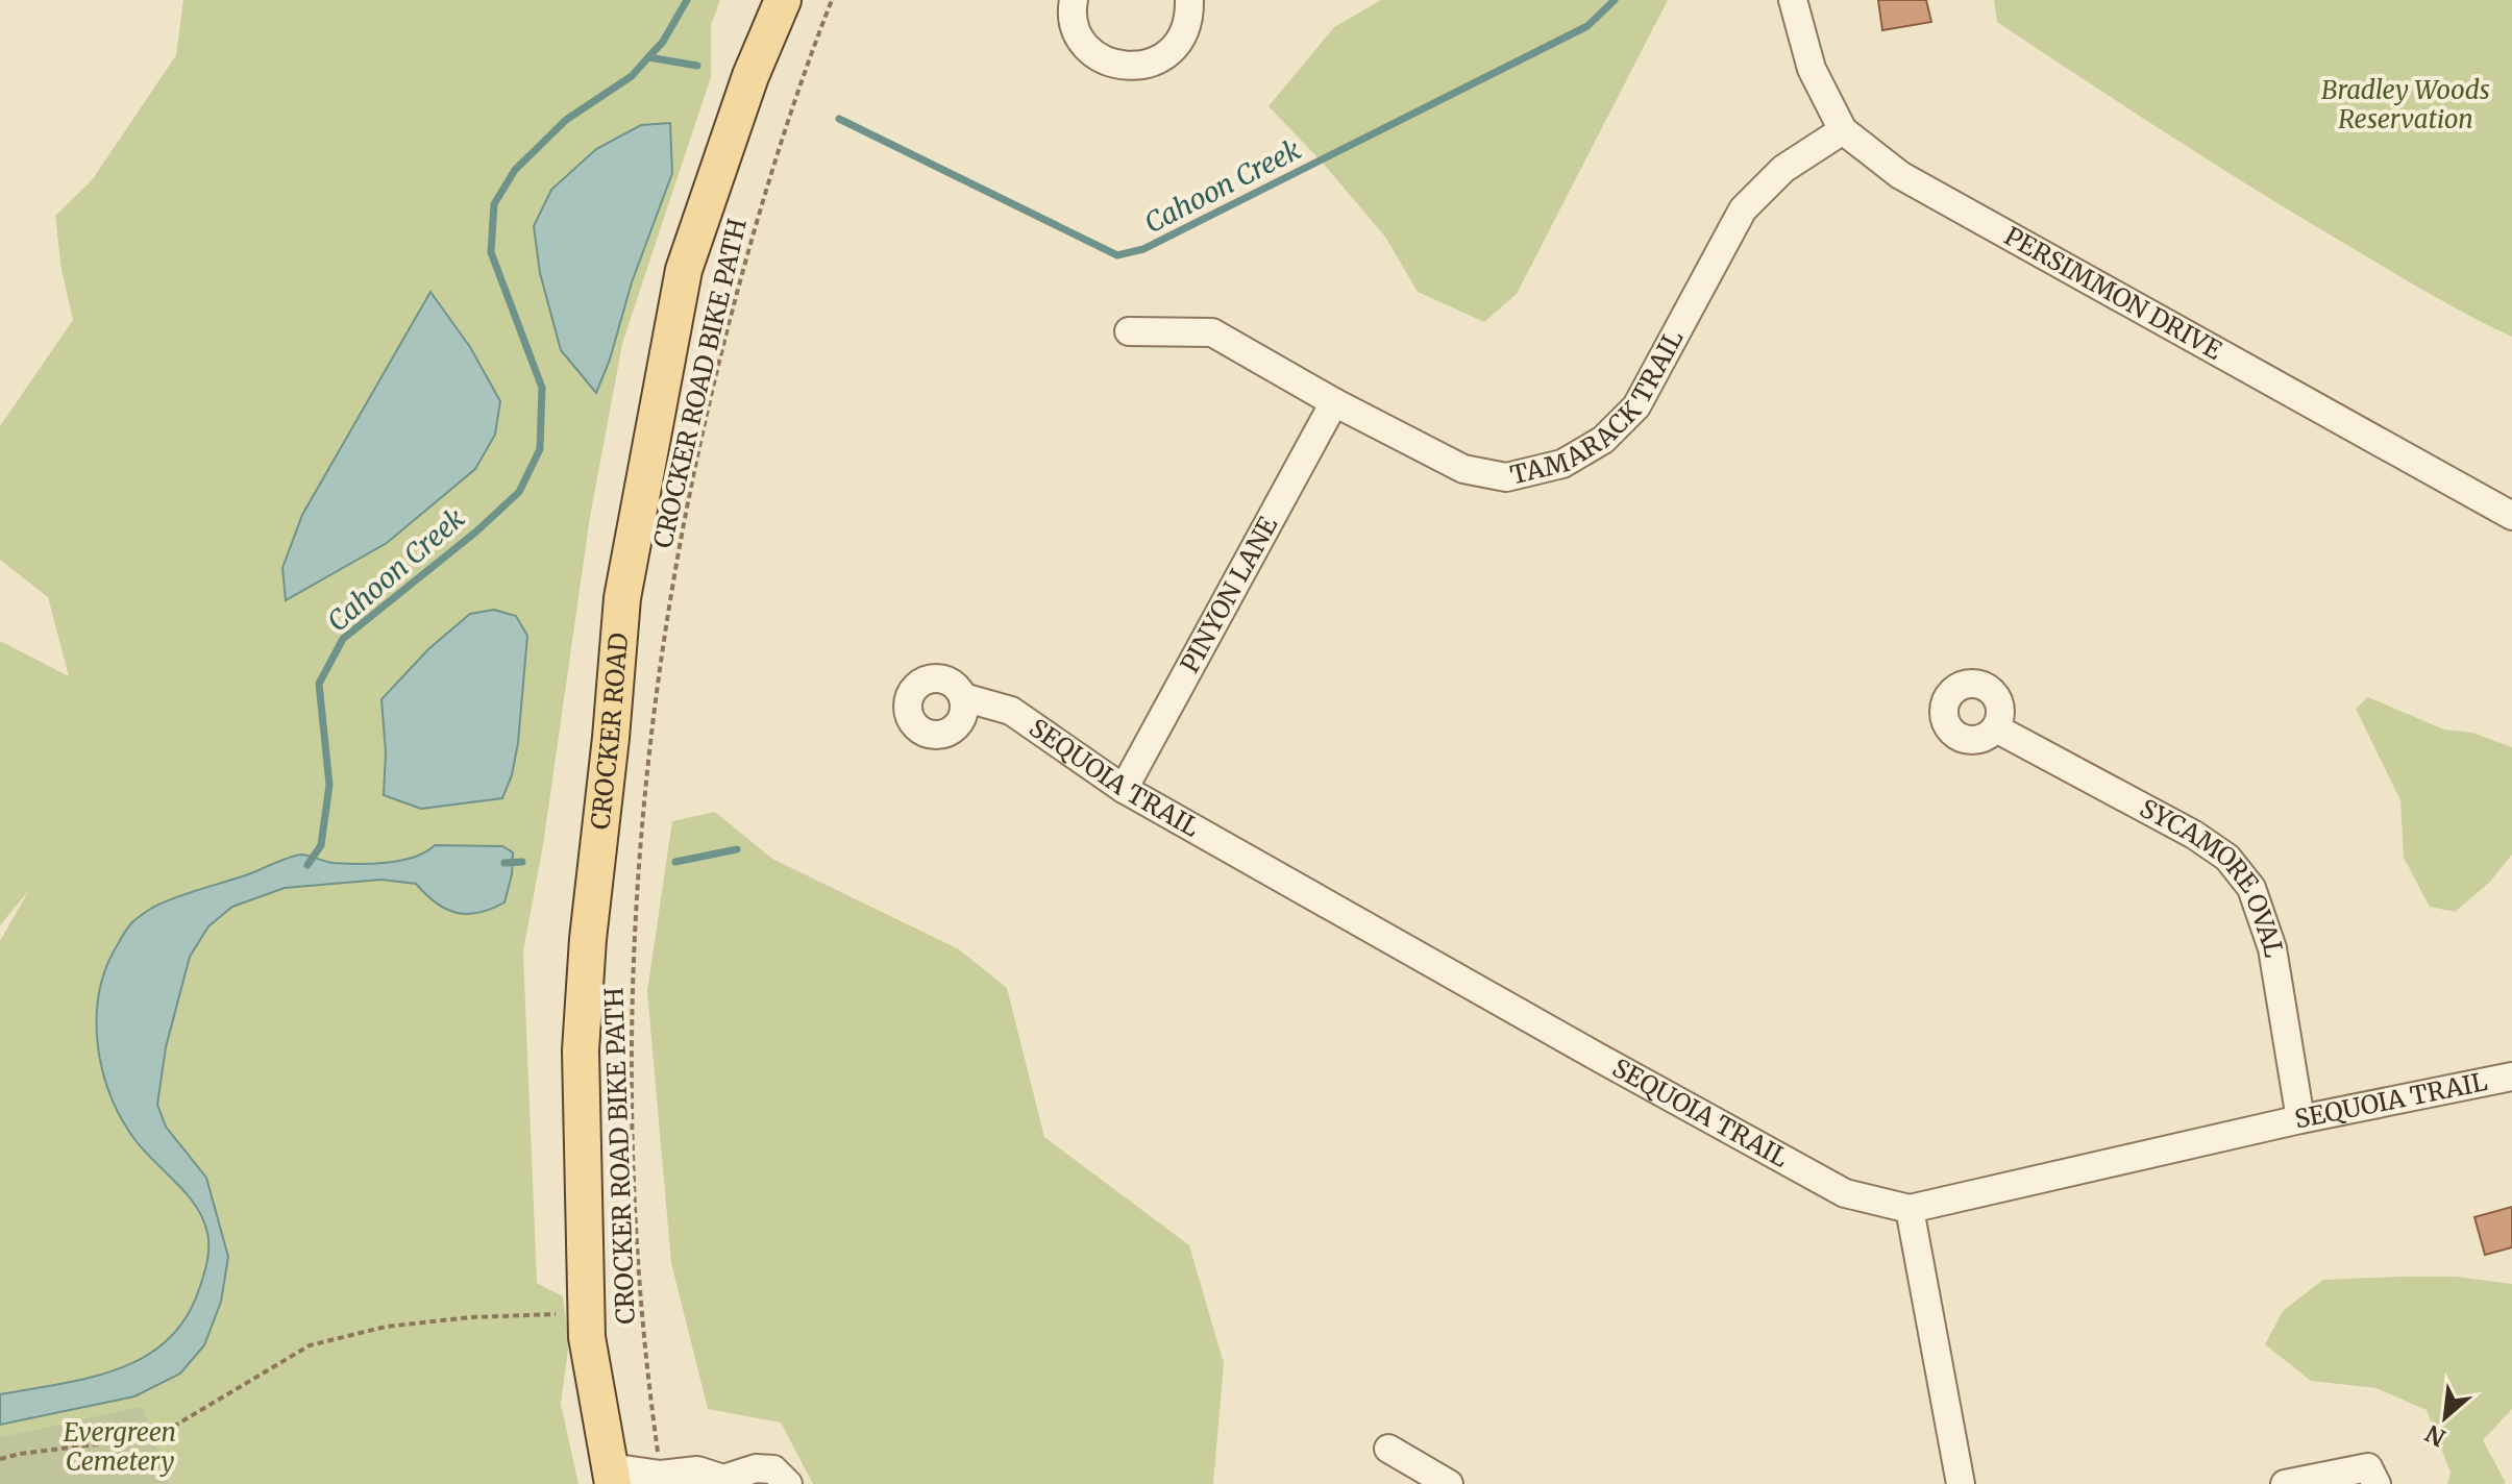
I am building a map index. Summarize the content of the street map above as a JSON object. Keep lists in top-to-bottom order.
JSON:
{
  "streets": {
    "main road": ["CROCKER ROAD"],
    "street": [
      "PERSIMMON DRIVE",
      "TAMARACK TRAIL",
      "PINYON LANE",
      "SEQUOIA TRAIL",
      "SYCAMORE OVAL"
    ],
    "path": ["CROCKER ROAD BIKE PATH"]
  },
  "crossings": [
    ["PERSIMMON DRIVE", "TAMARACK TRAIL"],
    ["TAMARACK TRAIL", "PINYON LANE"],
    ["PINYON LANE", "SEQUOIA TRAIL"],
    ["SEQUOIA TRAIL", "SYCAMORE OVAL"]
  ],
  "water": ["Cahoon Creek"],
  "parks": ["Bradley Woods Reservation", "Evergreen Cemetery"],
  "north": "bottom left"
}
